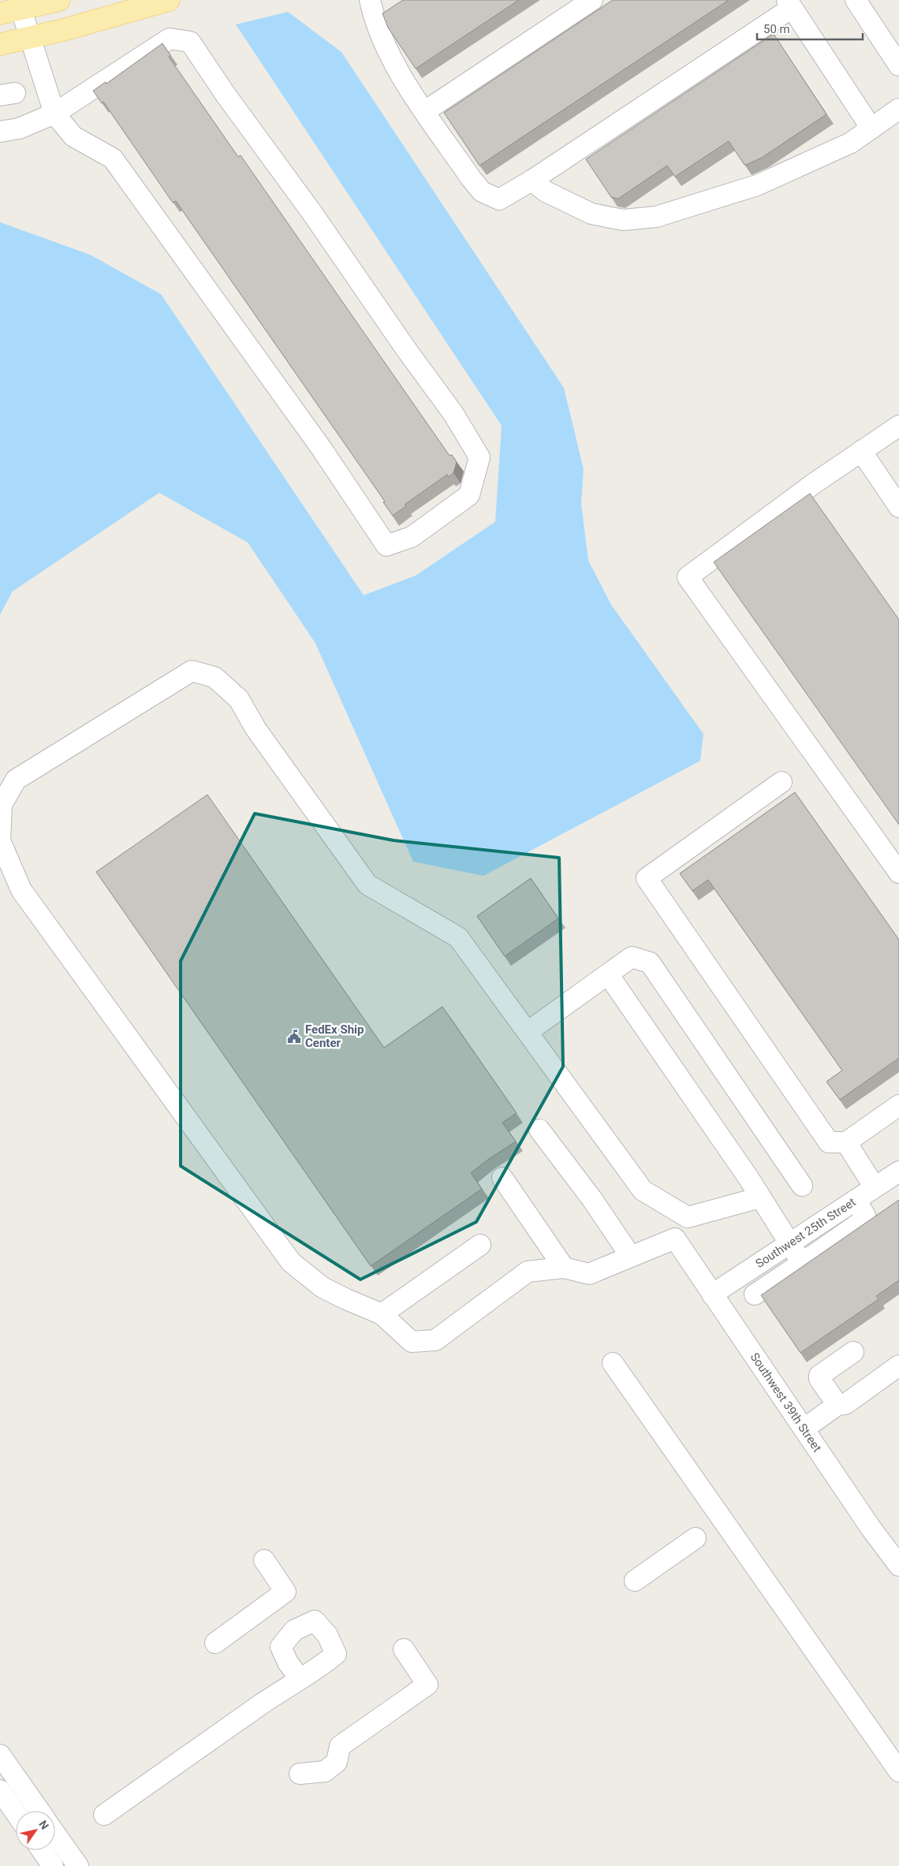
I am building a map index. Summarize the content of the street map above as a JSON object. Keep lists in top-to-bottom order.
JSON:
{
  "streets": {
    "street": ["Southwest 25th Street", "Southwest 39th Street"]
  },
  "crossings": [
    ["Southwest 25th Street", "Southwest 39th Street"]
  ],
  "places": {
    "public building": ["FedEx Ship Center"]
  },
  "scale_bar": "50 m",
  "north": "top right"
}
